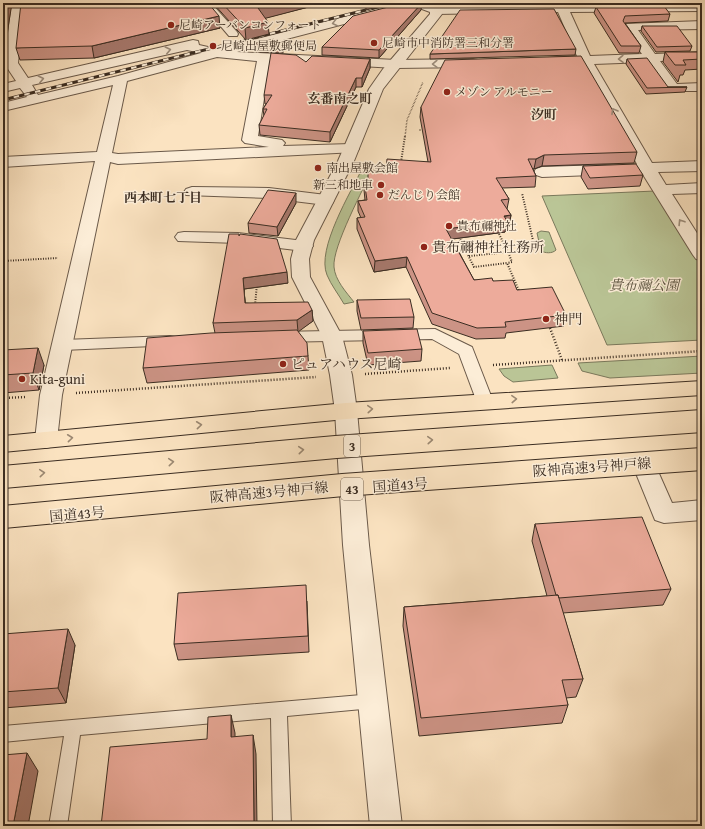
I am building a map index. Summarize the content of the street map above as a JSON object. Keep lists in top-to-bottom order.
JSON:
{
  "streets": {
    "highway": [
      "3",
      "阪神高速3号神戸線",
      "国道43号",
      "43"
    ]
  },
  "districts": ["玄番南之町", "汐町", "西本町七丁目"],
  "parks": ["貴布禰公園"],
  "places": [
    "尼崎アーバンコンフォート",
    "尼崎市中消防署三和分署",
    "尼崎出屋敷郵便局",
    "メゾン アルモニー",
    "南出屋敷会館",
    "新三和地車",
    "だんじり会館",
    "貴布禰神社",
    "貴布禰神社社務所",
    "神門",
    "ピュアハウス尼崎",
    "Kita-guni"
  ]
}
